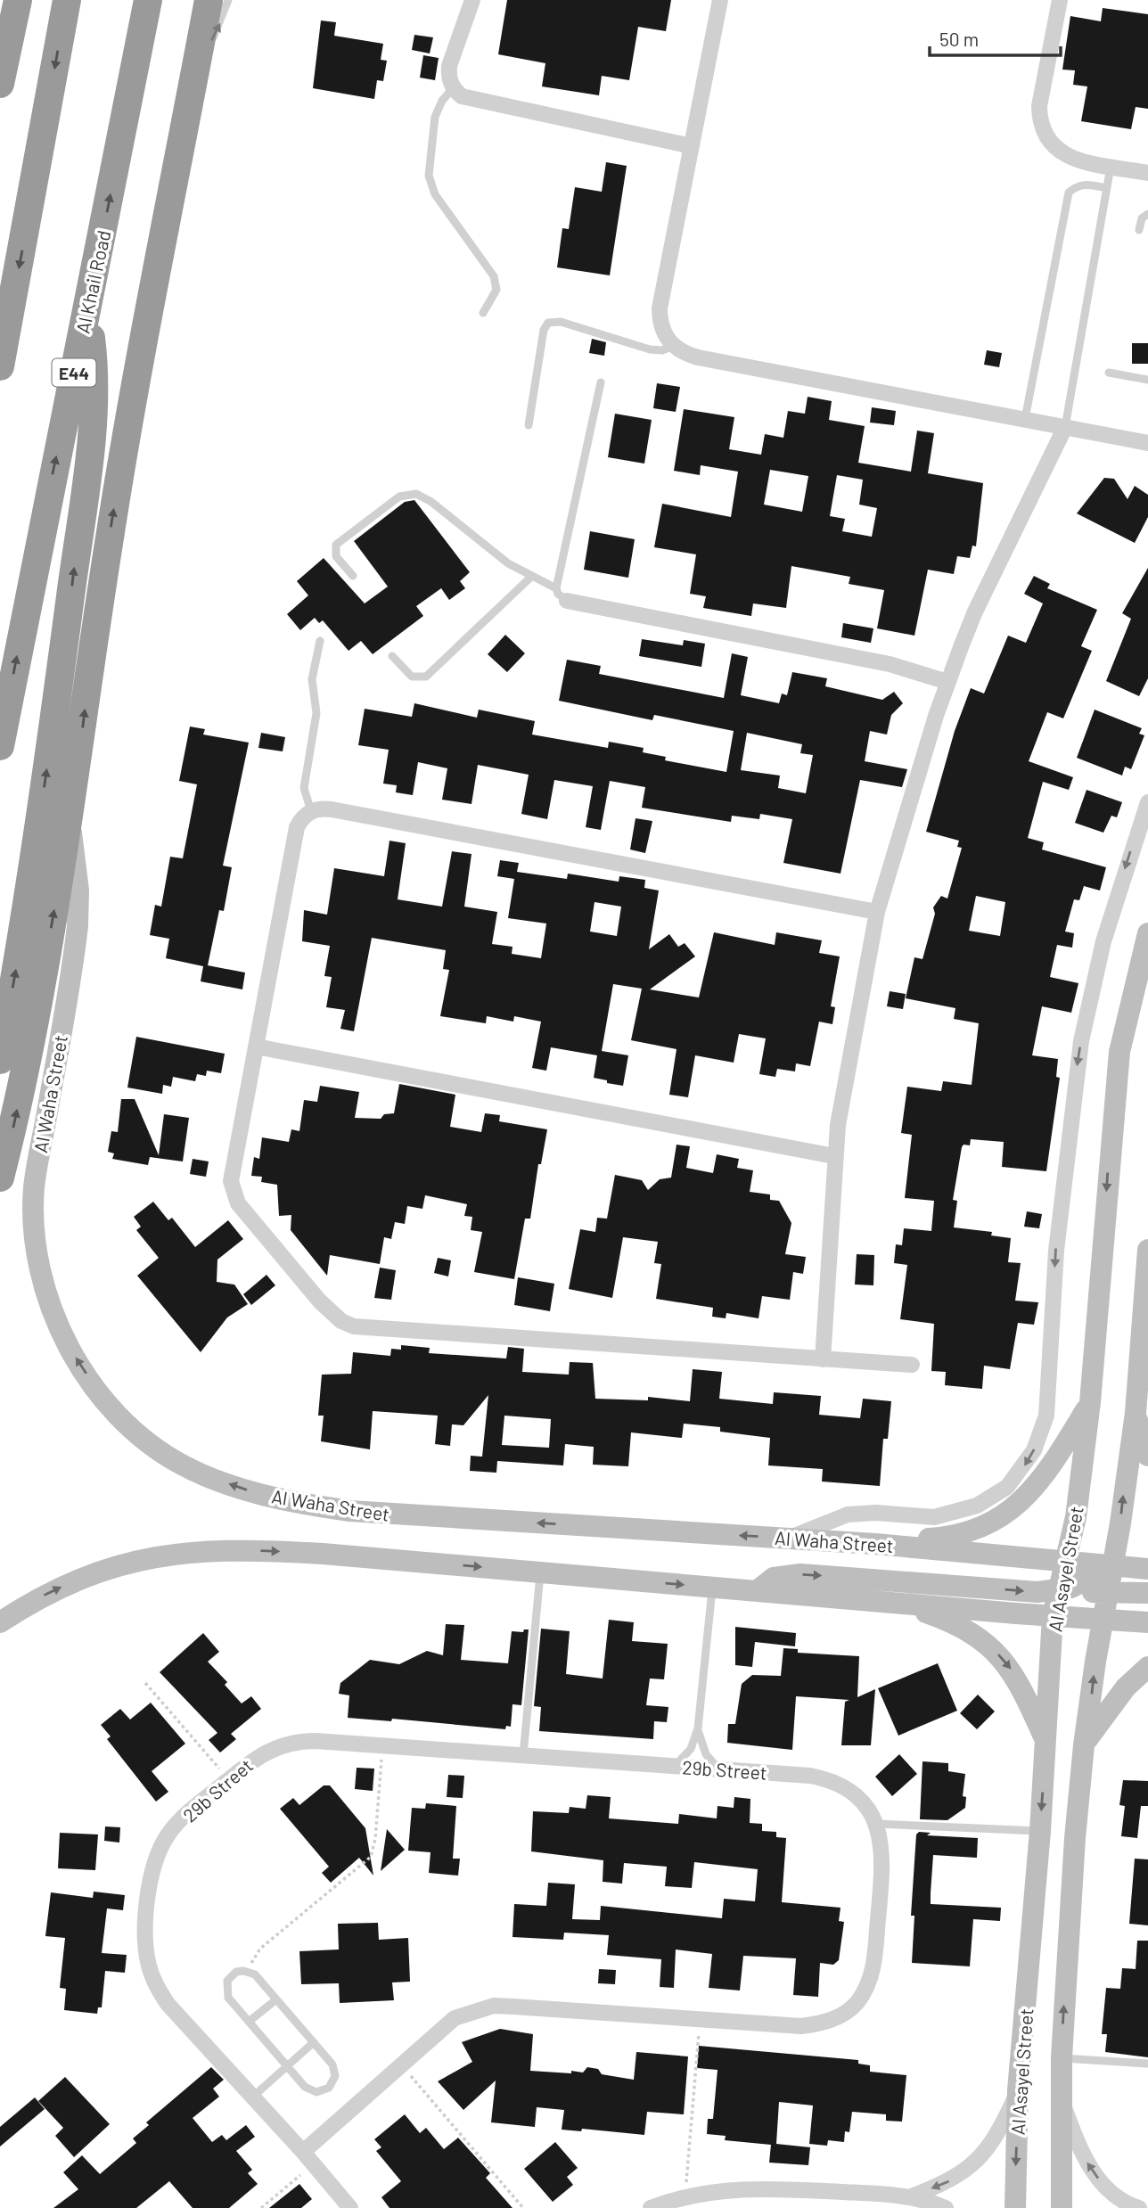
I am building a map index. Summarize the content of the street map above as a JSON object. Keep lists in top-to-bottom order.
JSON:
{
  "streets": {
    "highway": ["Al Khail Road", "E44"],
    "main road": ["Al Waha Street", "Al Asayel Street"],
    "street": ["29b Street"]
  },
  "crossings": [
    ["Al Waha Street", "Al Asayel Street"]
  ],
  "scale_bar": "50 m"
}
